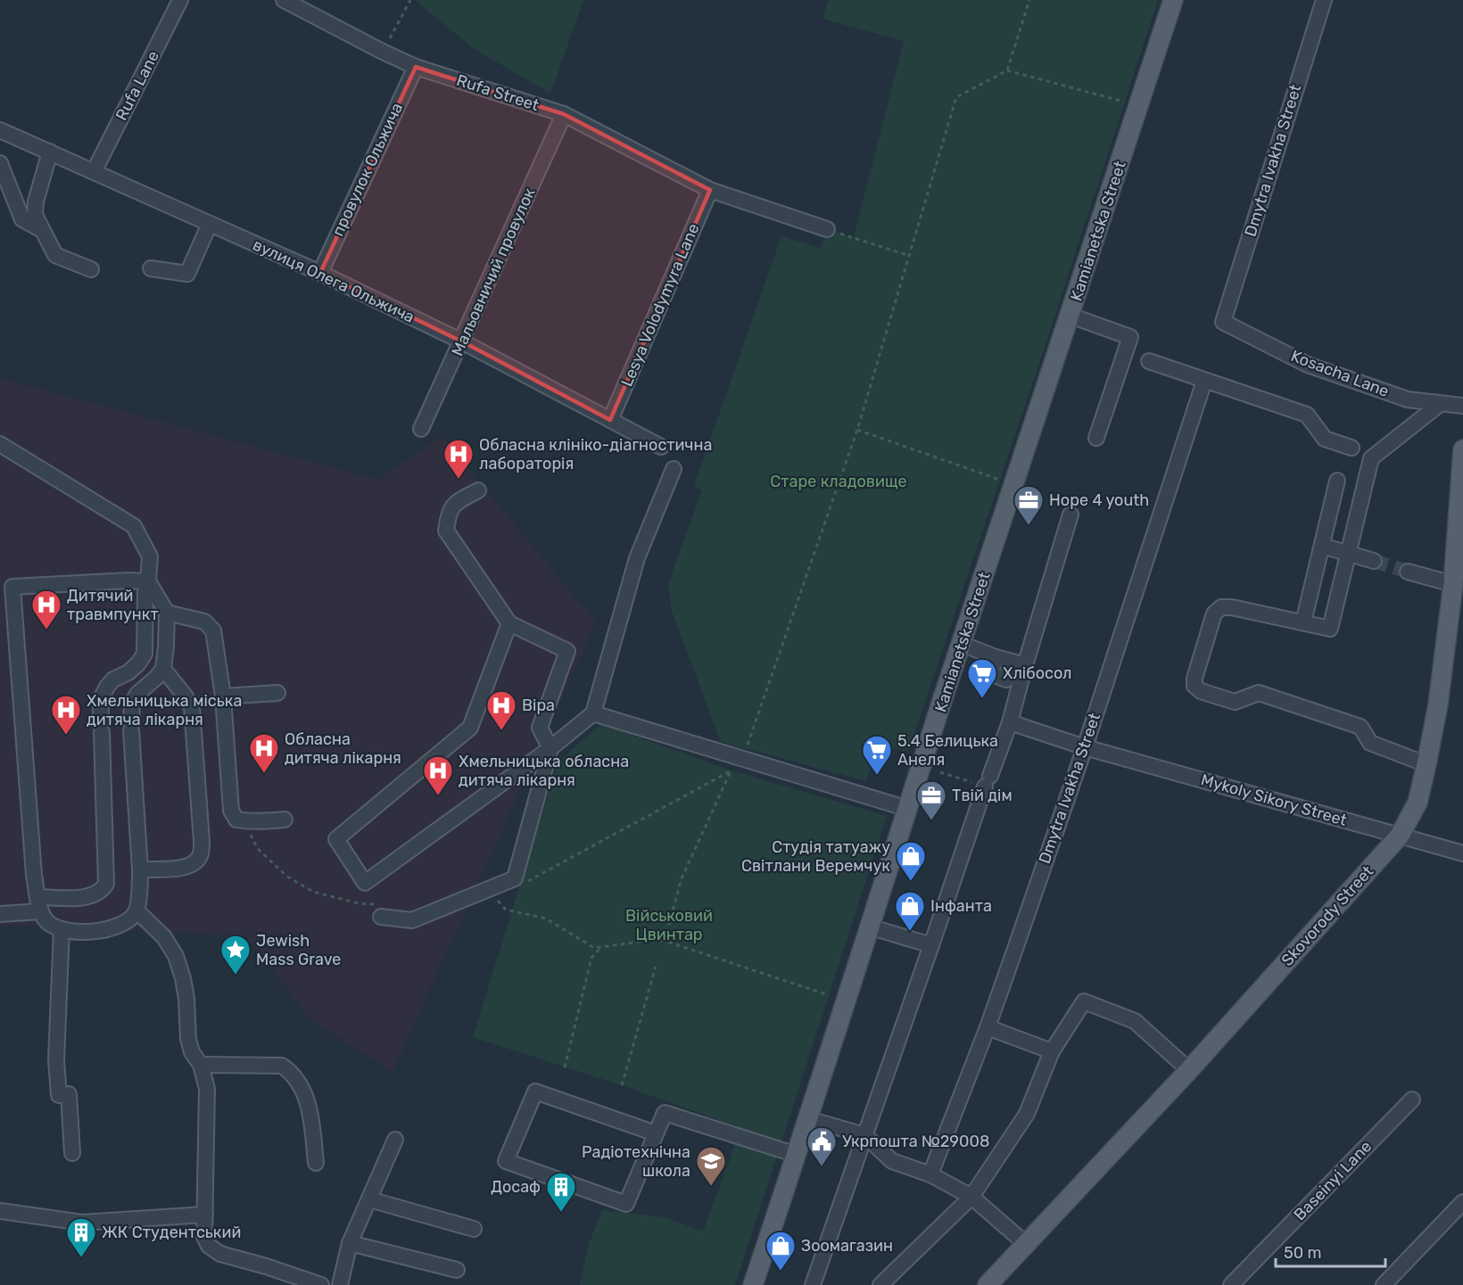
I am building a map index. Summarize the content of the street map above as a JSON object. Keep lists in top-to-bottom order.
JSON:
{
  "streets": {
    "main road": ["Kamianetska Street", "Skovorody Street"],
    "street": [
      "Rufa Lane",
      "Rufa Street",
      "Dmytra Ivakha Street",
      "провулок Ольжича",
      "Мальовничий провулок",
      "вулиця Олега Ольжича",
      "Lesya Volodymyra Lane",
      "Kosacha Lane",
      "Mykoly Sikory Street",
      "Baseinyi Lane"
    ]
  },
  "crossings": [
    ["Rufa Lane", "вулиця Олега Ольжича"],
    ["Rufa Street", "провулок Ольжича"],
    ["Rufa Street", "Мальовничий провулок"],
    ["Rufa Street", "Lesya Volodymyra Lane"],
    ["Dmytra Ivakha Street", "Kosacha Lane"],
    ["Dmytra Ivakha Street", "Mykoly Sikory Street"],
    ["провулок Ольжича", "вулиця Олега Ольжича"],
    ["Мальовничий провулок", "вулиця Олега Ольжича"],
    ["вулиця Олега Ольжича", "Lesya Volodymyra Lane"],
    ["Mykoly Sikory Street", "Skovorody Street"]
  ],
  "parks": ["Старе кладовище", "Військовий Цвинтар"],
  "places": {
    "hospital": [
      "Обласна клініко-діагностична лабораторія",
      "Дитячий травмпункт",
      "Віра",
      "Хмельницька міська дитяча лікарня",
      "Обласна дитяча лікарня",
      "Хмельницька обласна дитяча лікарня"
    ],
    "office": ["Hope 4 youth", "Твій дім"],
    "supermarket": ["Хлібосол", "5.4 Белицька Анеля"],
    "shop": ["Студія татуажу Світлани Веремчук", "Інфанта", "Зоомагазин"],
    "place": ["Jewish Mass Grave"],
    "public building": ["Укрпошта №29008"],
    "school or university": ["Радіотехнічна школа"],
    "building": ["Досаф", "ЖК Студентський"]
  },
  "scale_bar": "50 m"
}
